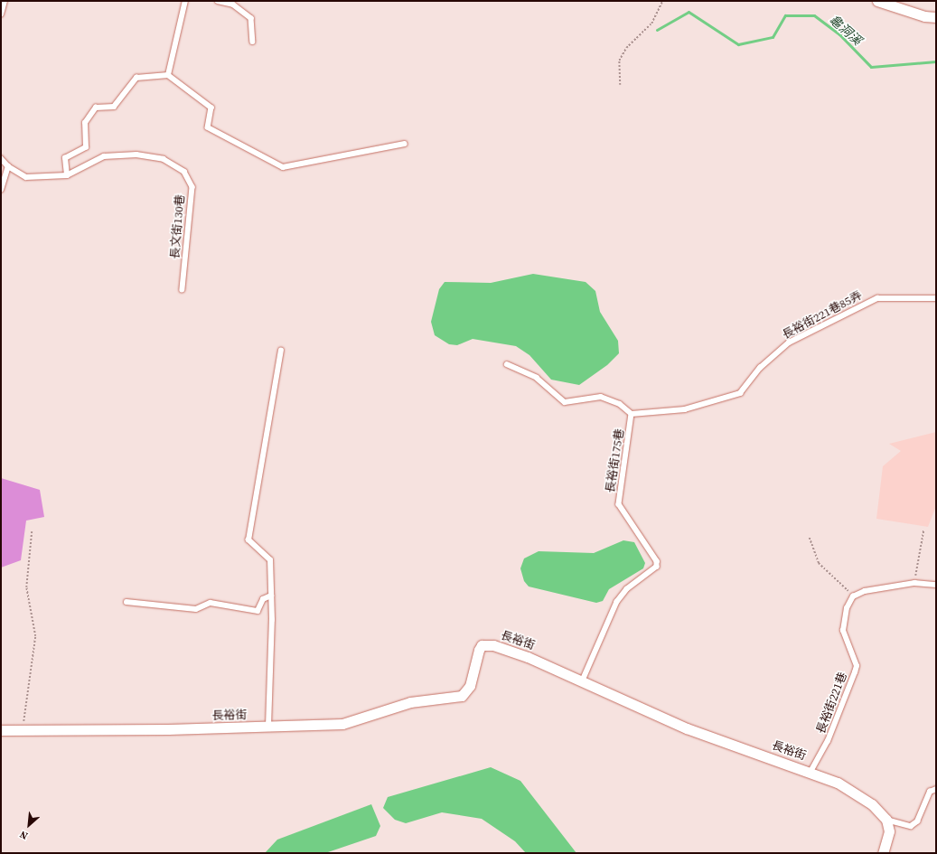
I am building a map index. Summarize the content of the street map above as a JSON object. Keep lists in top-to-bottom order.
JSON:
{
  "streets": {
    "street": ["長裕街"],
    "lane": [
      "長文街130巷",
      "長裕街221巷85弄",
      "長裕街175巷",
      "長裕街221巷"
    ]
  },
  "crossings": [
    ["長裕街221巷85弄", "長裕街175巷"],
    ["長裕街175巷", "長裕街"],
    ["長裕街", "長裕街221巷"]
  ],
  "water": ["龜洞溪"],
  "north": "bottom left"
}
